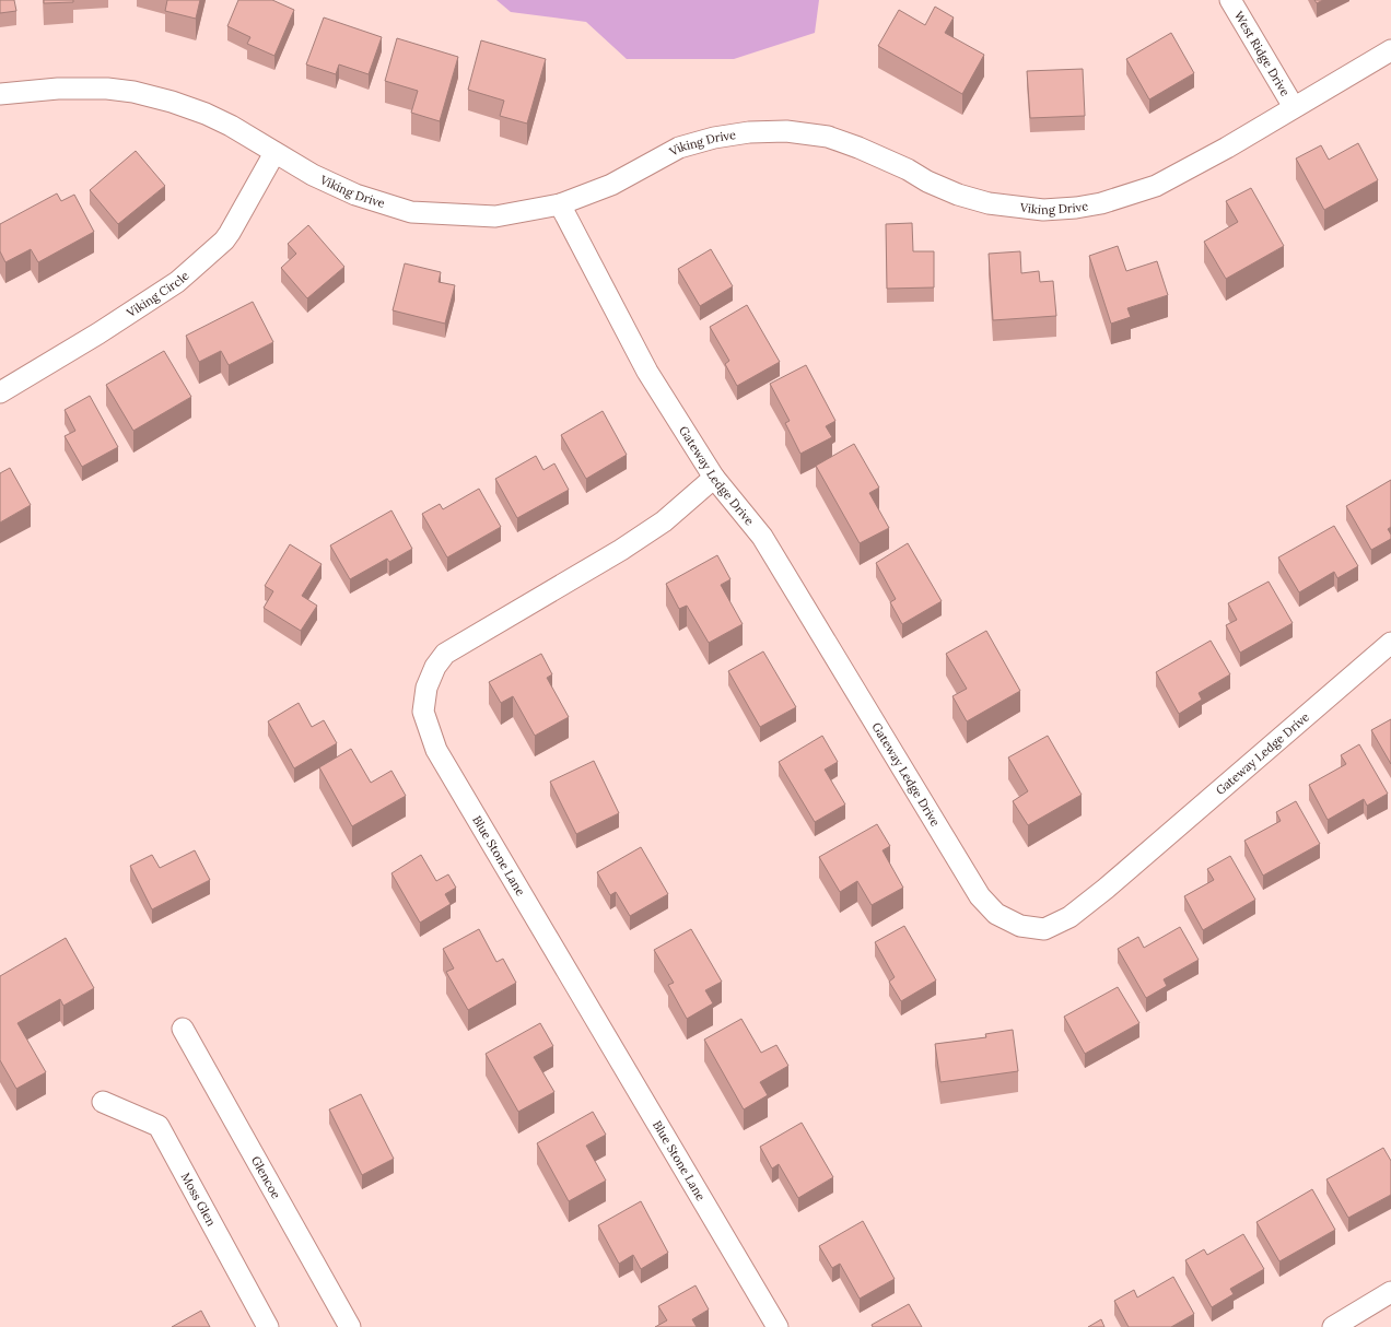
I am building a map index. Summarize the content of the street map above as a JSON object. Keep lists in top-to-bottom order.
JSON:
{
  "streets": {
    "street": [
      "West Ridge Drive",
      "Viking Drive",
      "Viking Circle",
      "Gateway Ledge Drive",
      "Blue Stone Lane",
      "Glencoe",
      "Moss Glen"
    ]
  },
  "crossings": [
    ["West Ridge Drive", "Viking Drive"],
    ["Viking Drive", "Viking Circle"],
    ["Viking Drive", "Gateway Ledge Drive"],
    ["Gateway Ledge Drive", "Blue Stone Lane"]
  ]
}
